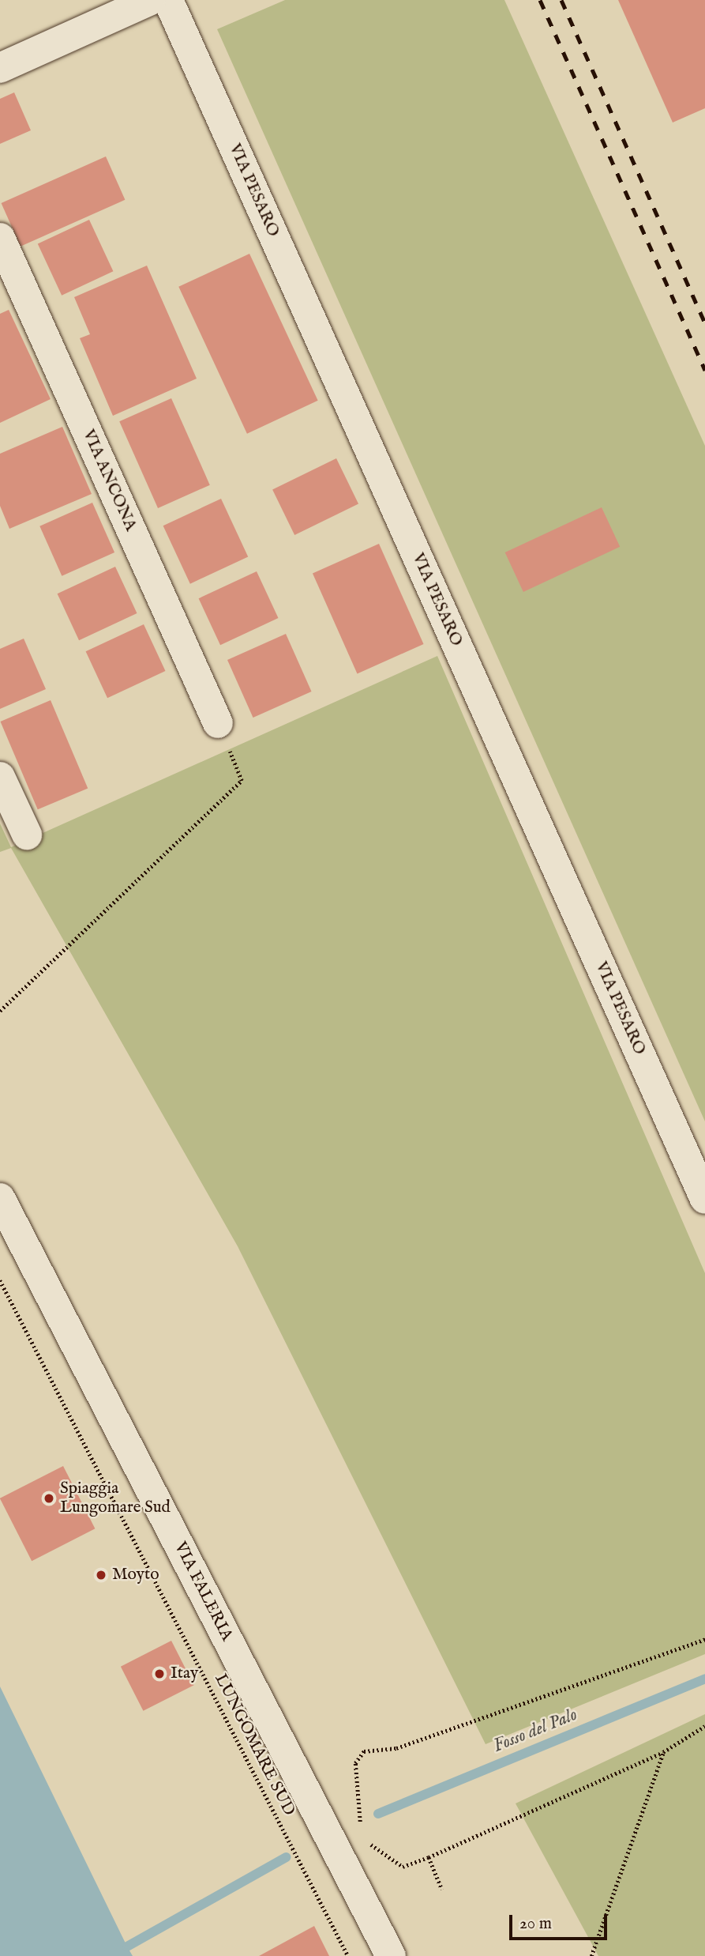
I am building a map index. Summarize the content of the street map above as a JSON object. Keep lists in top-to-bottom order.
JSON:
{
  "streets": {
    "street": ["VIA PESARO", "VIA ANCONA", "VIA FALERIA"],
    "path": ["LUNGOMARE SUD"]
  },
  "water": ["Fosso del Palo"],
  "places": ["Spiaggia Lungomare Sud", "Moyto", "Itay"],
  "scale_bar": "20 m"
}
